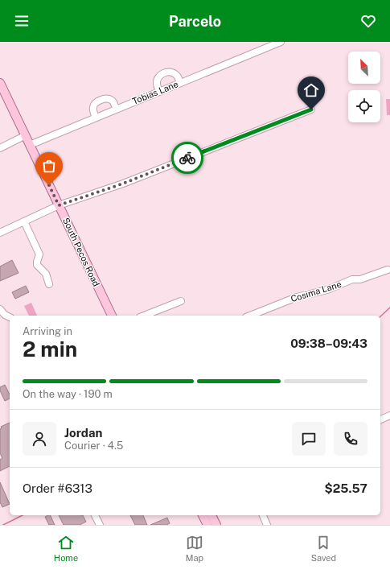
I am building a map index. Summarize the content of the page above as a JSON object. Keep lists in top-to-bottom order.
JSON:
{
  "streets": {
    "main road": ["South Pecos Road"],
    "street": ["Tobias Lane", "Cosima Lane"]
  },
  "crossings": [
    ["Tobias Lane", "South Pecos Road"]
  ],
  "north": "top left",
  "page": {
    "header": "Parcelo",
    "heading": ["2 min", "Arriving in", "09:38–09:43"],
    "panel": [
      "Jordan",
      "Courier · 4.5",
      "Order #6313",
      "$25.57"
    ],
    "bar": "On the way · 190 m",
    "tabs": ["Home", "Map", "Saved"]
  }
}
